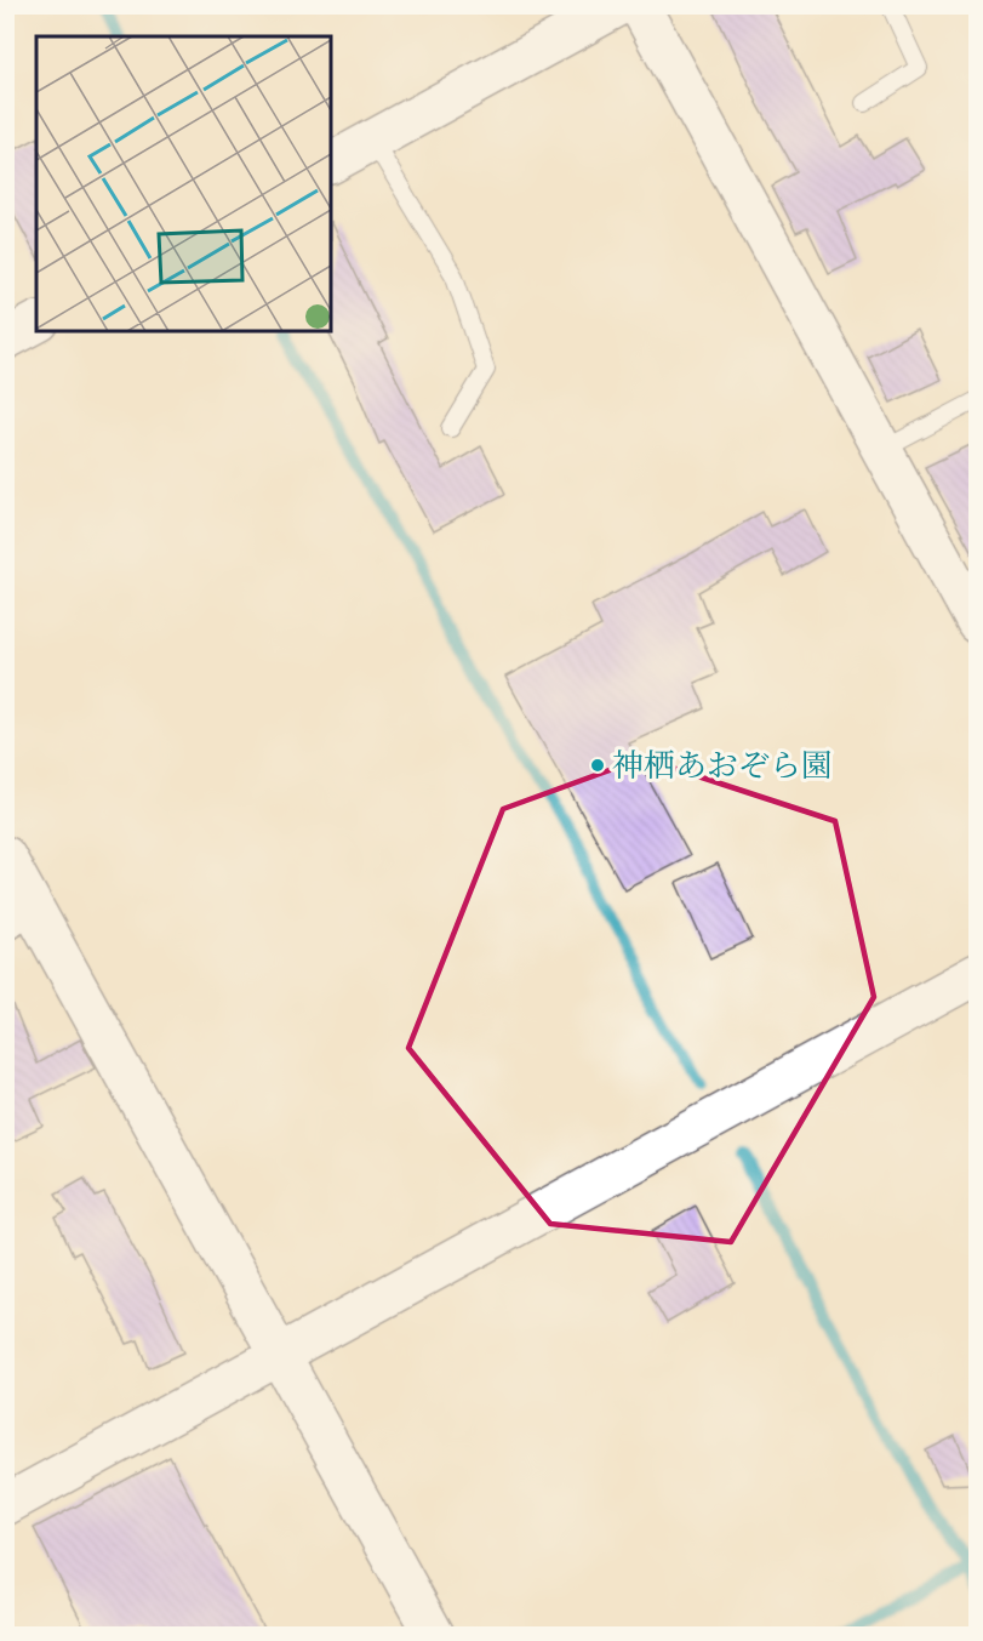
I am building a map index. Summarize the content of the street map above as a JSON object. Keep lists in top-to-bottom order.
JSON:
{
  "places": ["神栖あおぞら園"]
}
